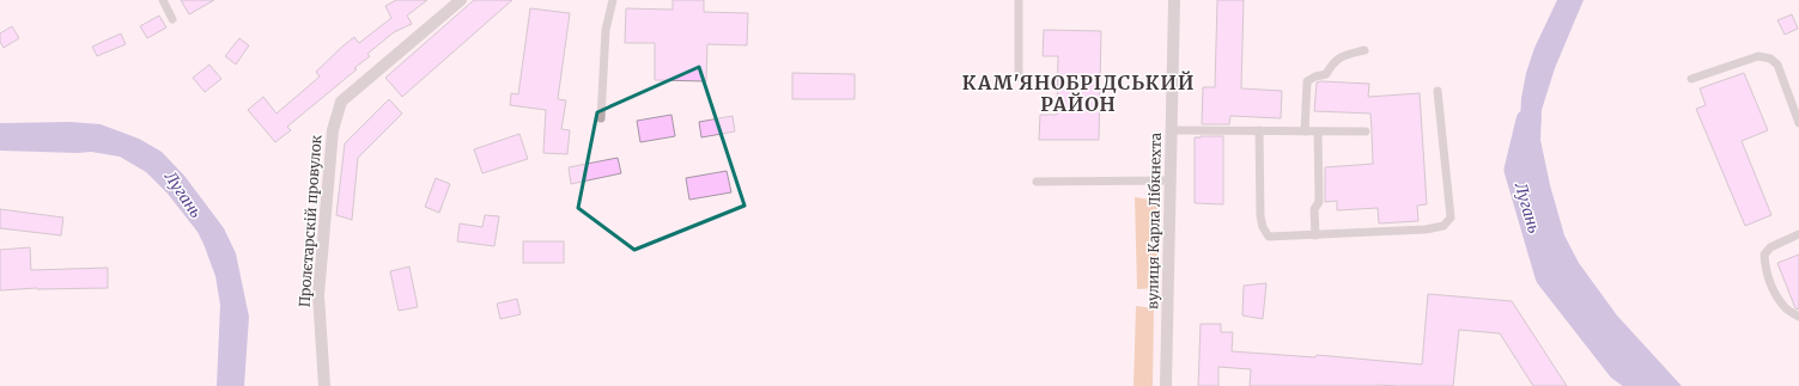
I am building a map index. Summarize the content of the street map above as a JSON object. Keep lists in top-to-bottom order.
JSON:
{
  "streets": {
    "street": ["Пролєтарскій провулок", "вулиця Карла Лібкнехта"]
  },
  "districts": ["КАМ'ЯНОБРІДСЬКИЙ РАЙОН"],
  "water": ["Лугань"]
}
